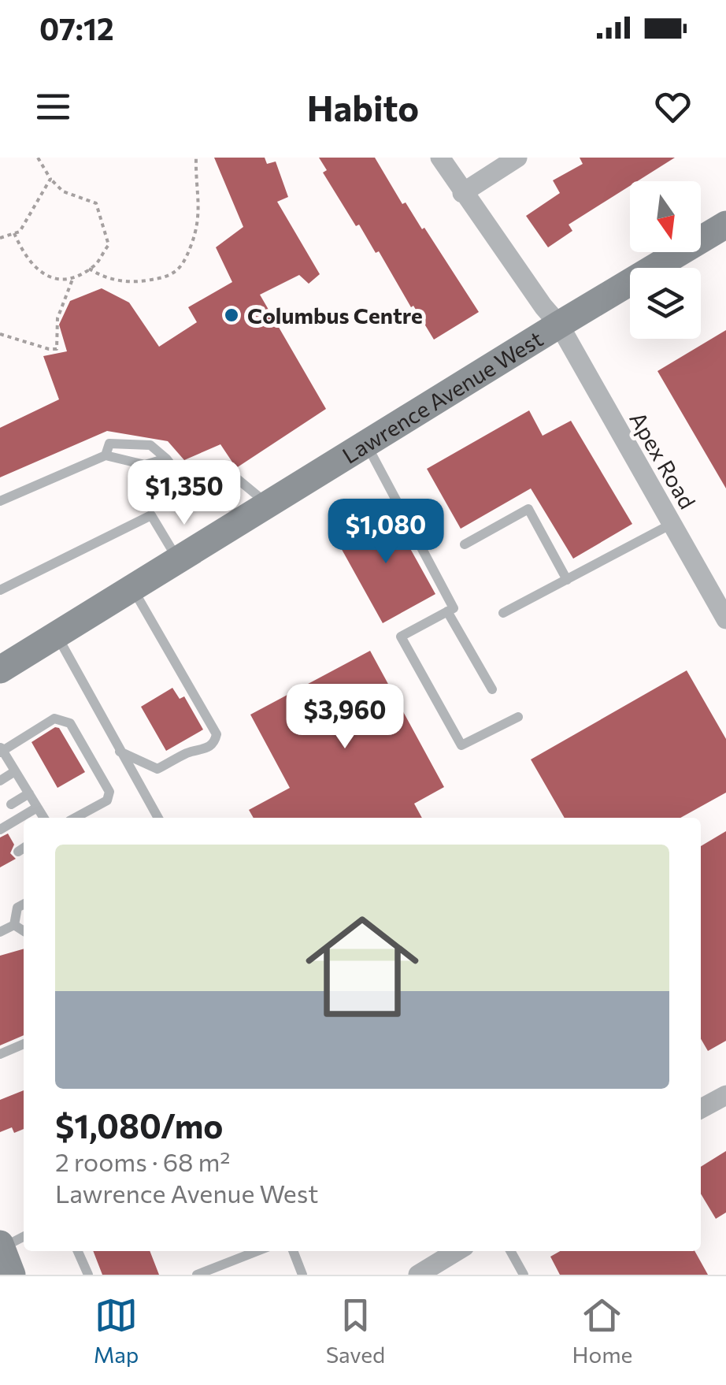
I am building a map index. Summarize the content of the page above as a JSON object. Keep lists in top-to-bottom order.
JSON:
{
  "streets": {
    "main road": ["Lawrence Avenue West"],
    "street": ["Apex Road"]
  },
  "crossings": [
    ["Lawrence Avenue West", "Apex Road"]
  ],
  "places": ["Columbus Centre"],
  "north": "bottom",
  "page": {
    "status": "07:12",
    "header": "Habito",
    "price": ["$1,350", "$1,080", "$3,960"],
    "list": [
      {
        "name": "$1,080/mo",
        "note": "2 rooms · 68 m² · Lawrence Avenue West"
      }
    ],
    "tabs": ["Map", "Saved", "Home"]
  }
}
